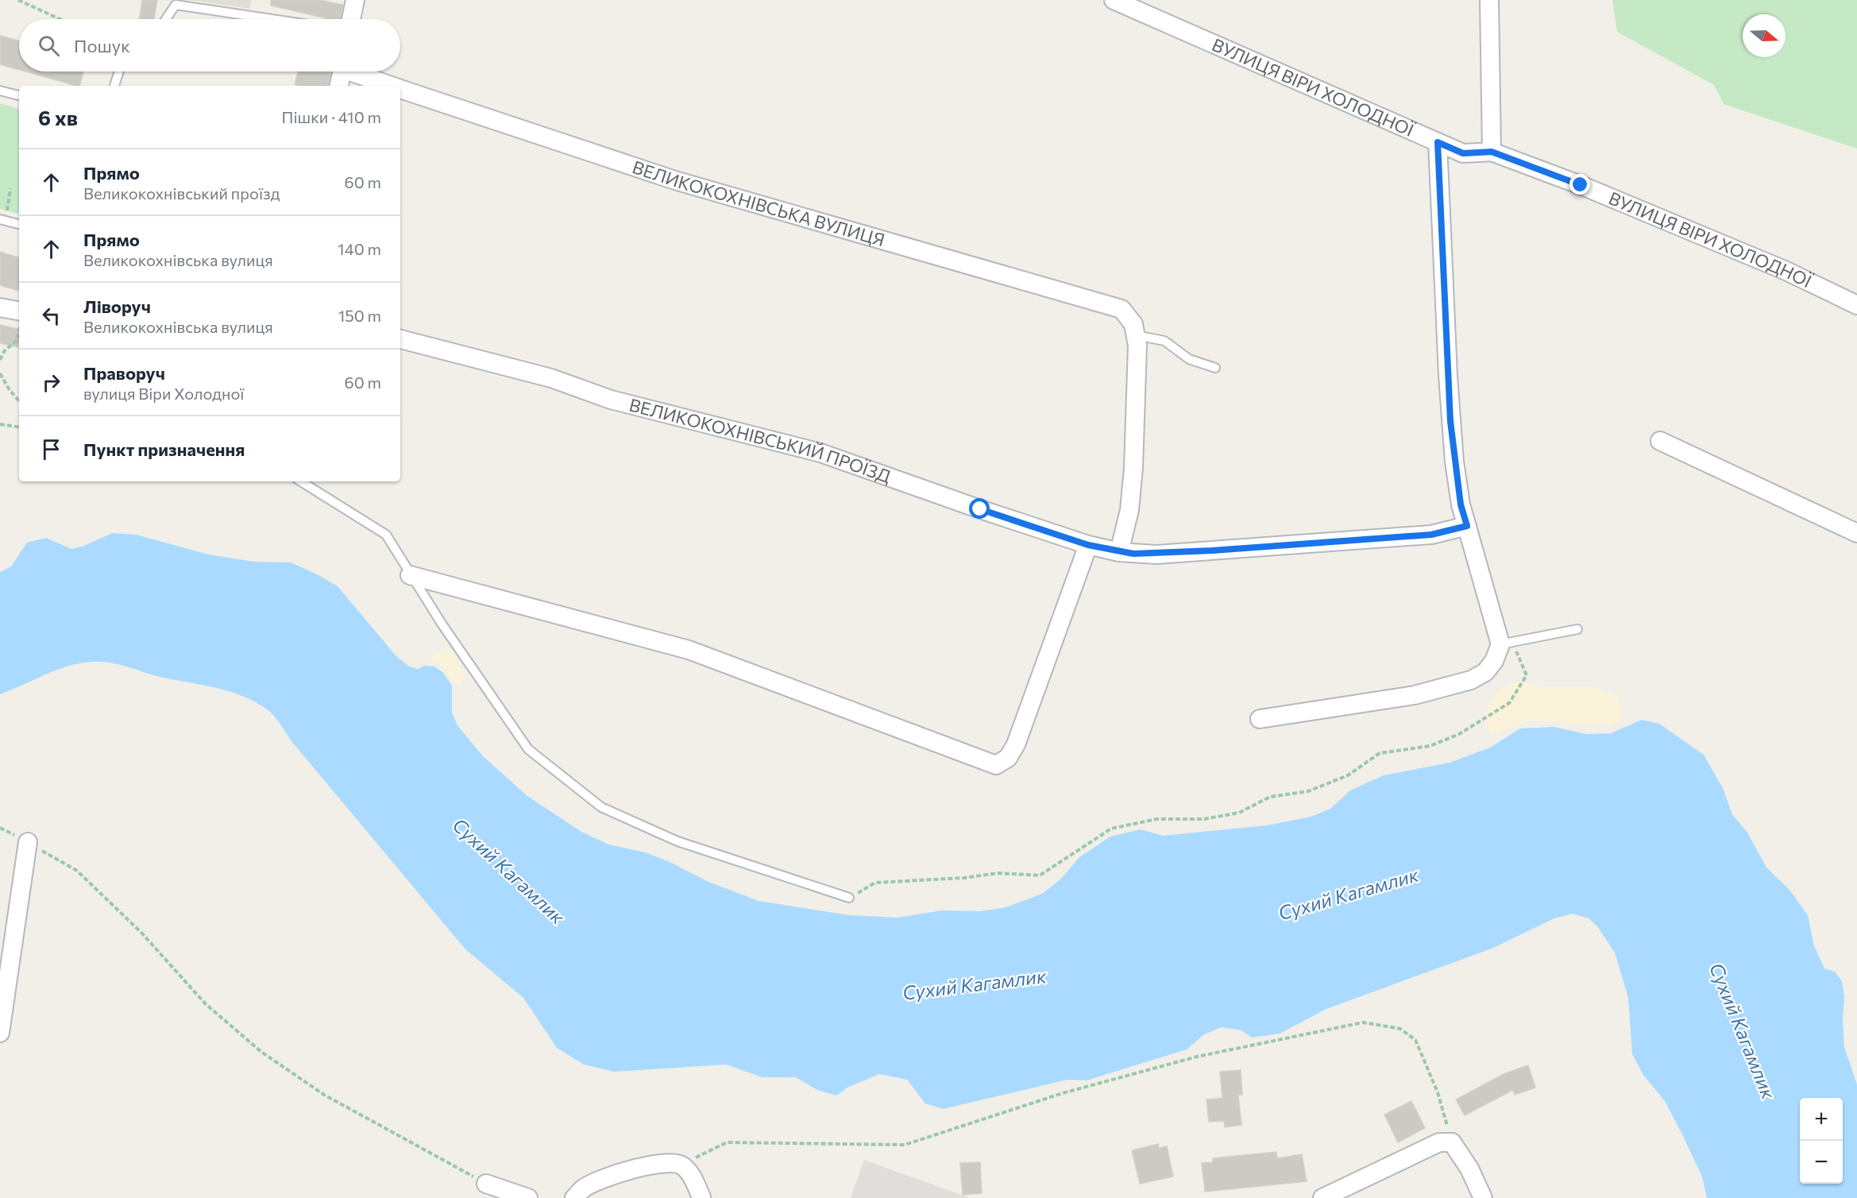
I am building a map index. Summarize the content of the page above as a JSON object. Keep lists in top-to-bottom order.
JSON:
{
  "streets": {
    "street": ["ВУЛИЦЯ ВІРИ ХОЛОДНОЇ", "ВЕЛИКОКОХНІВСЬКА ВУЛИЦЯ", "ВЕЛИКОКОХНІВСЬКИЙ ПРОЇЗД"]
  },
  "water": ["Сухий Кагамлик"],
  "north": "right",
  "page": {
    "search": "Пошук",
    "heading": ["6 хв", "Пішки · 410 m"],
    "list": [
      ["Прямо", "Великокохнівський проїзд", "60 m"],
      ["Прямо", "Великокохнівська вулиця", "140 m"],
      ["Ліворуч", "Великокохнівська вулиця", "150 m"],
      ["Праворуч", "вулиця Віри Холодної", "60 m"],
      "Пункт призначення"
    ],
    "map_buttons": ["+", "−"]
  }
}
